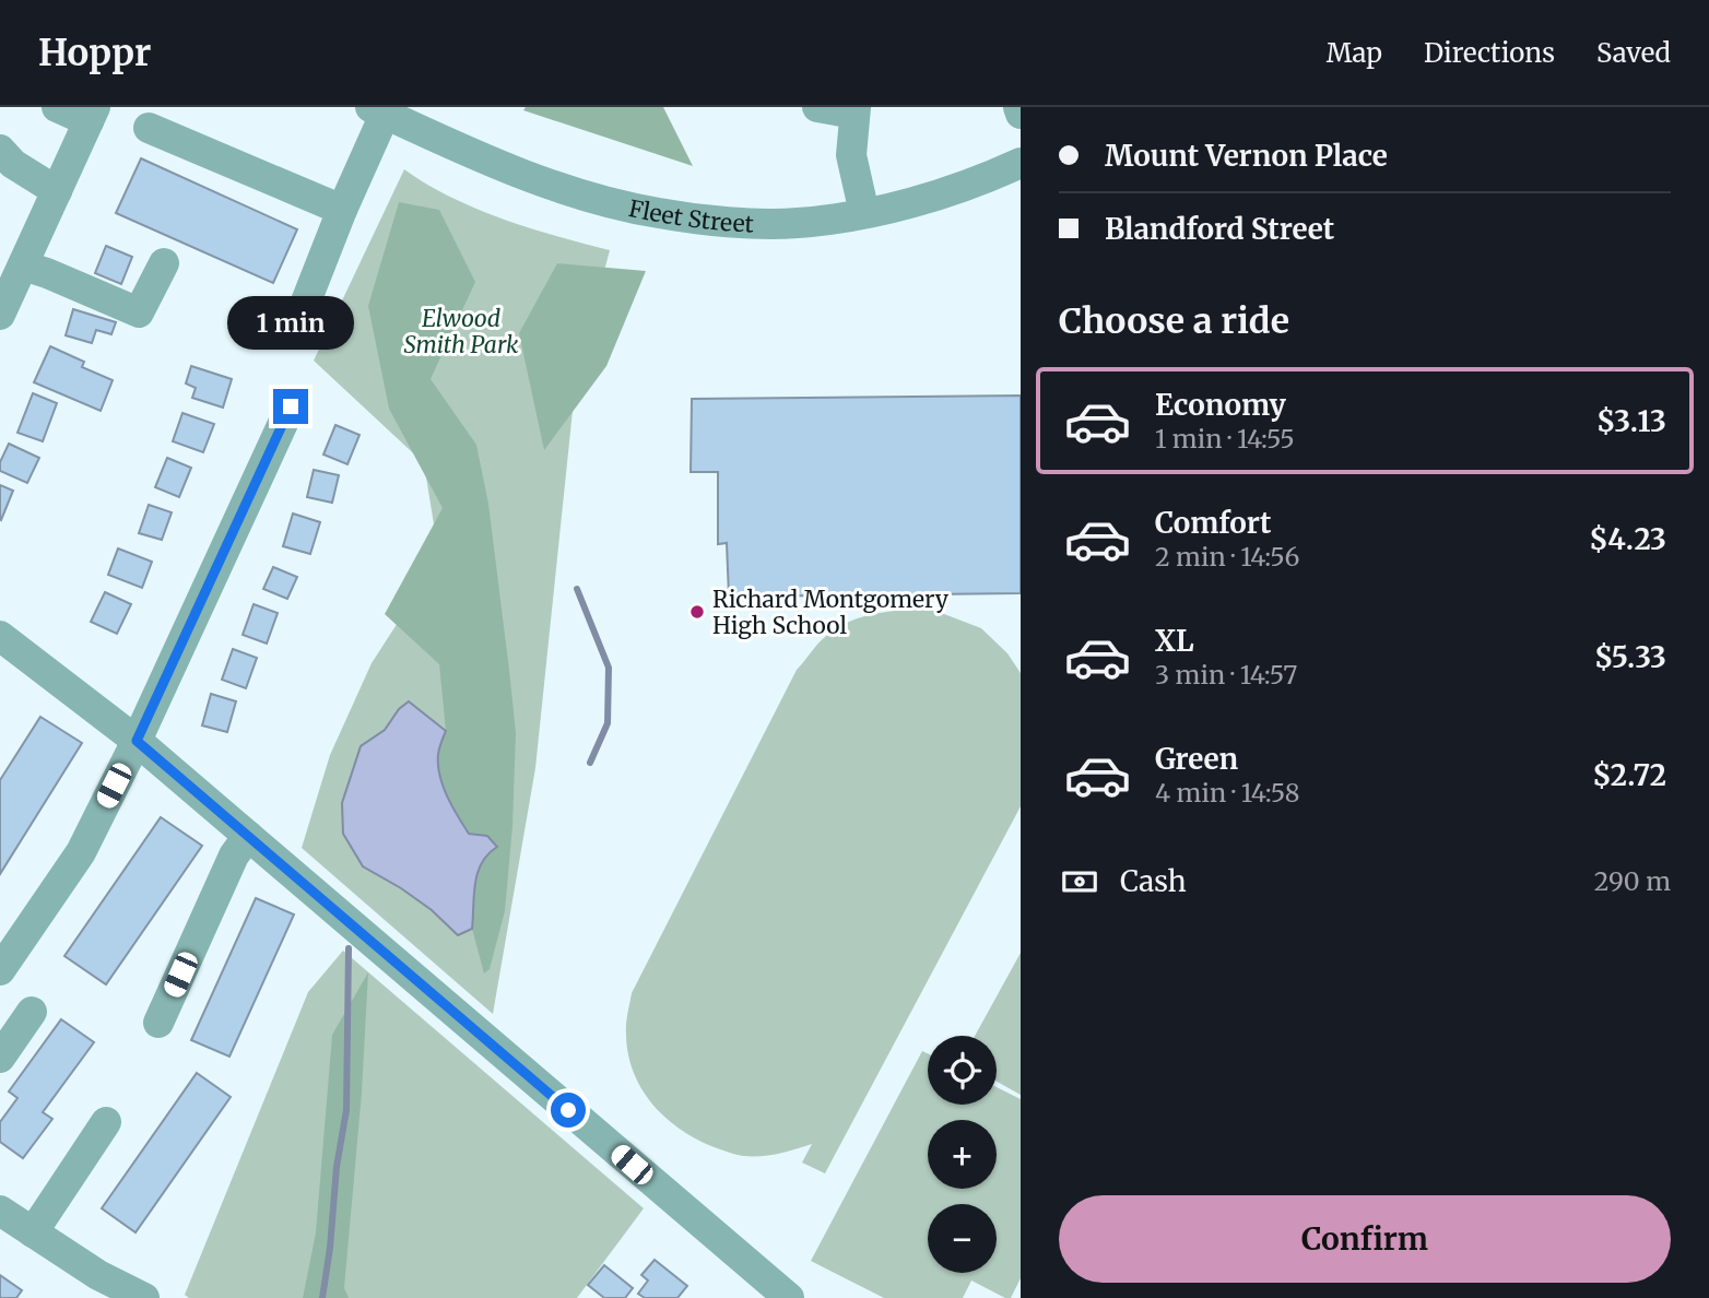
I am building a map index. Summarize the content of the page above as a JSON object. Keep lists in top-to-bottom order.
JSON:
{
  "streets": {
    "street": ["Fleet Street"]
  },
  "parks": ["Elwood Smith Park"],
  "places": ["Richard Montgomery High School"],
  "page": {
    "header": "Hoppr",
    "nav": ["Map", "Directions", "Saved"],
    "banner": ["Mount Vernon Place", "Blandford Street"],
    "heading": "Choose a ride",
    "bubble": "1 min",
    "list": [
      {
        "name": "Economy",
        "note": "1 min · 14:55",
        "value": "$3.13"
      },
      {
        "name": "Comfort",
        "note": "2 min · 14:56",
        "value": "$4.23"
      },
      {
        "name": "XL",
        "note": "3 min · 14:57",
        "value": "$5.33"
      },
      {
        "name": "Green",
        "note": "4 min · 14:58",
        "value": "$2.72"
      }
    ],
    "pay": ["Cash", "290 m"],
    "map_buttons": ["+", "−"],
    "buttons": "Confirm"
  }
}
